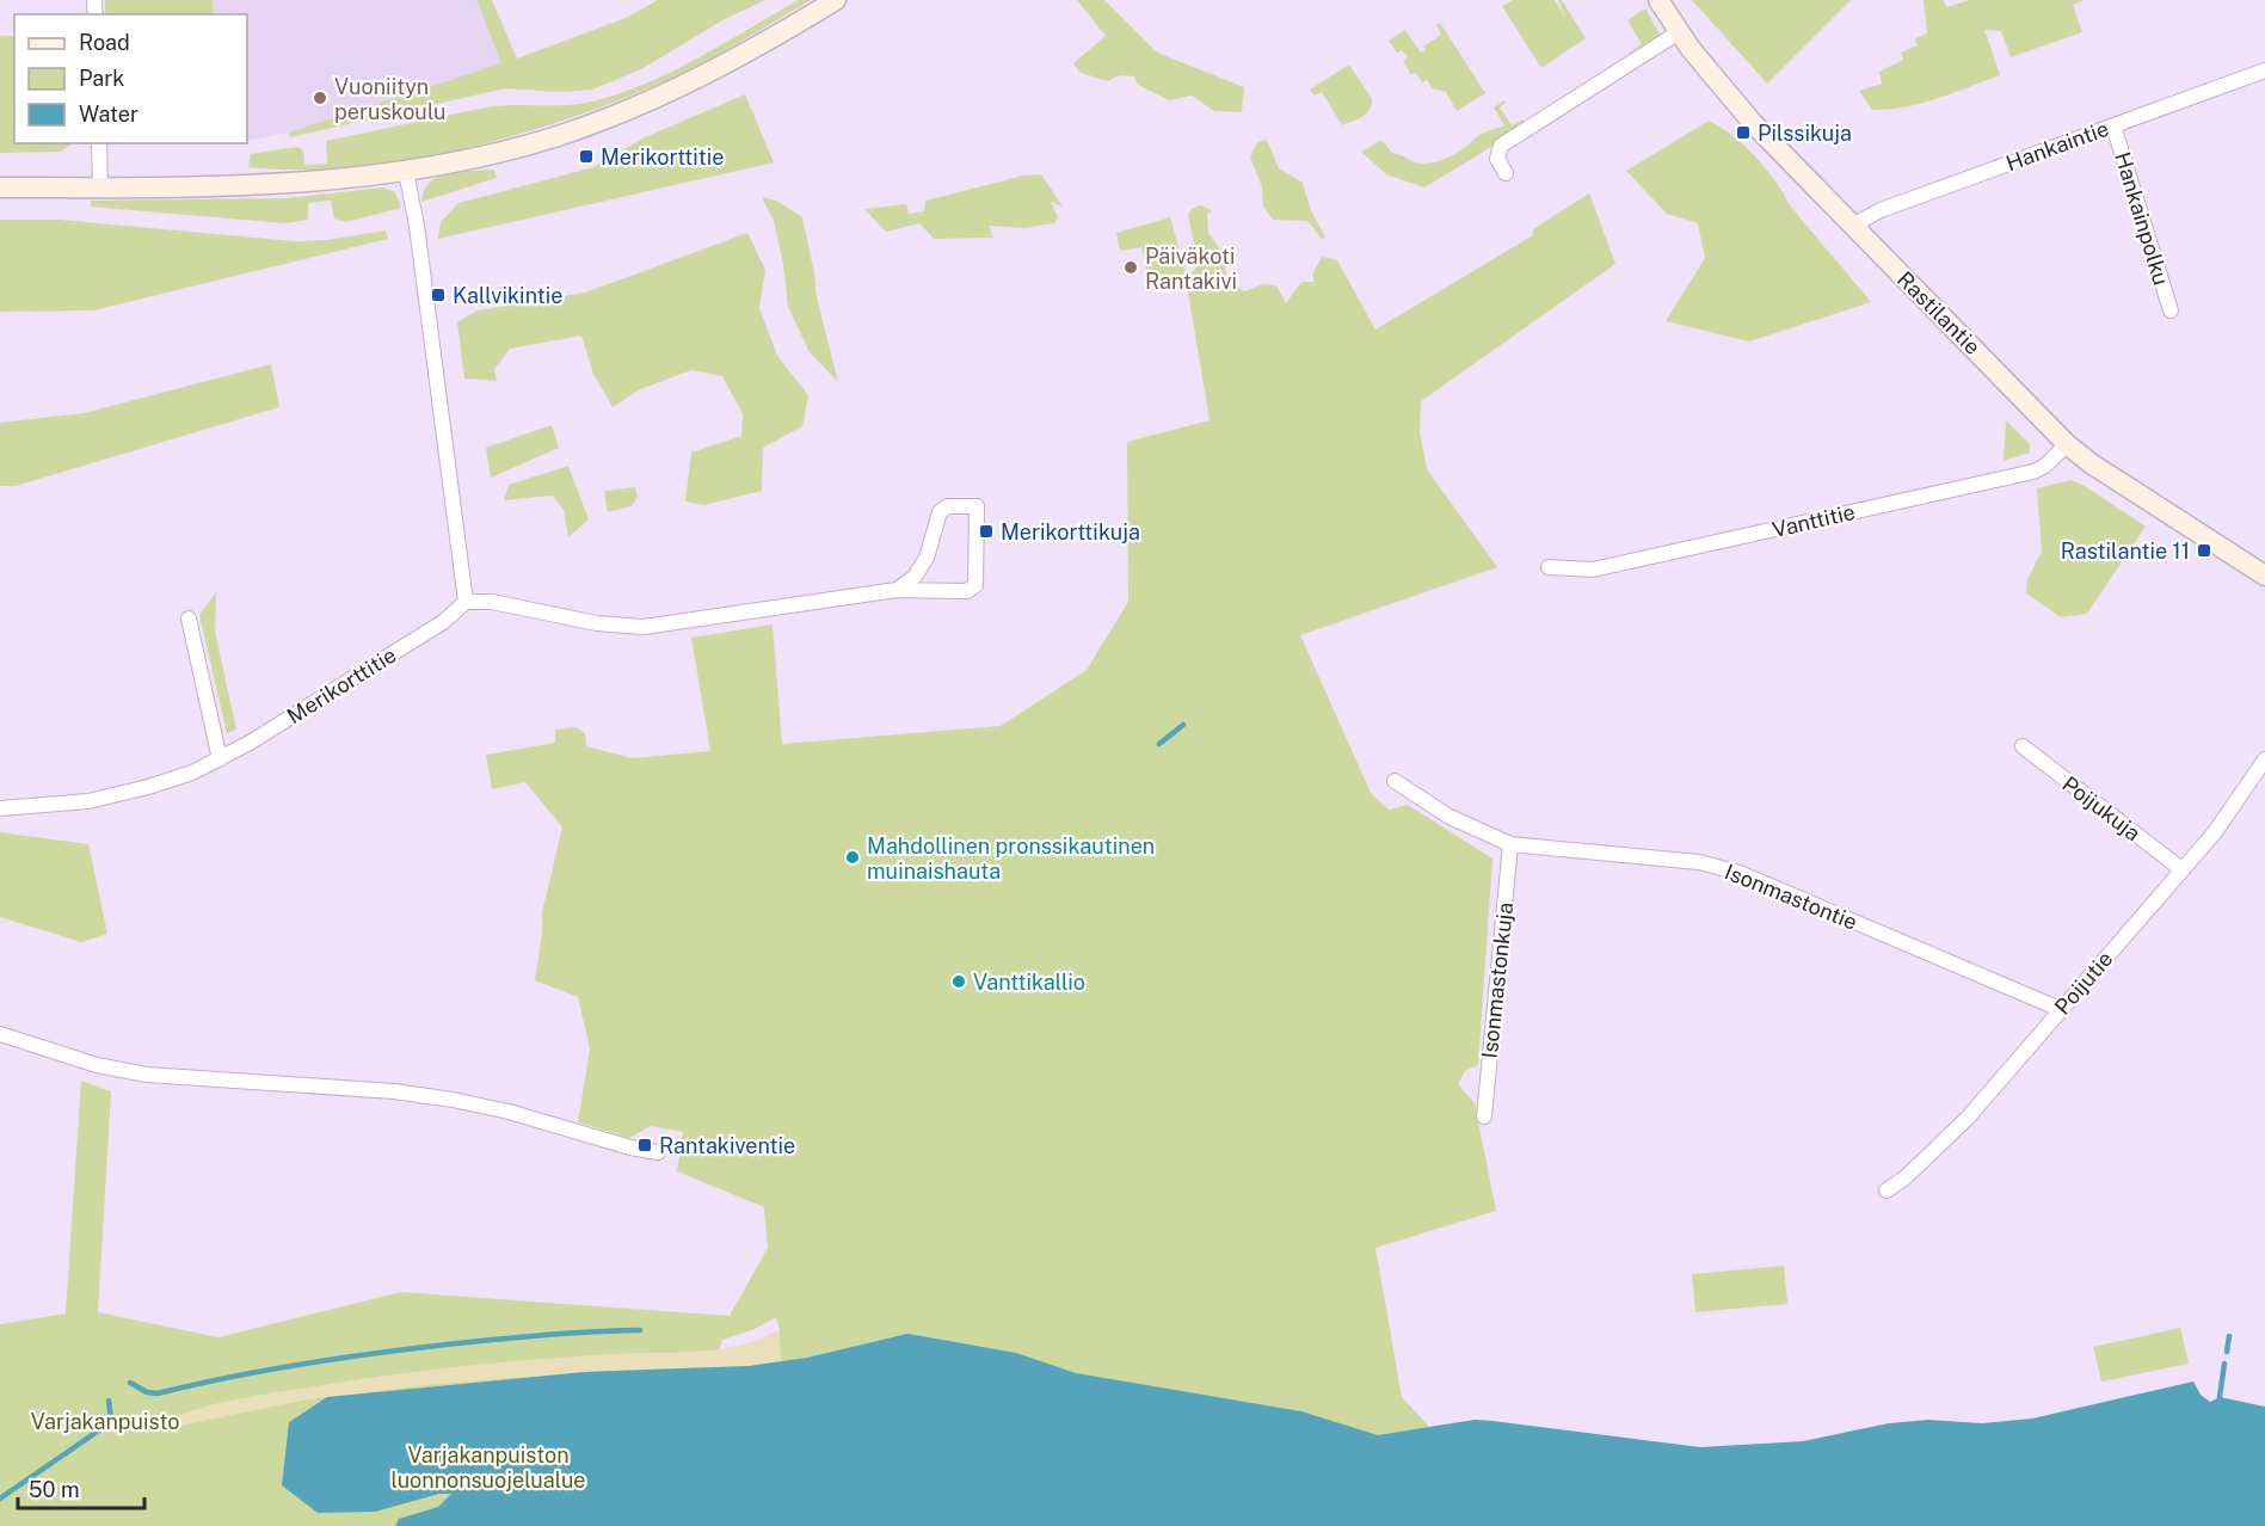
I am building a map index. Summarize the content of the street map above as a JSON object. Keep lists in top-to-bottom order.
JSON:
{
  "streets": {
    "main road": ["Rastilantie"],
    "street": [
      "Hankaintie",
      "Hankainpolku",
      "Vanttitie",
      "Merikorttitie",
      "Poijukuja",
      "Isonmastontie",
      "Isonmastonkuja",
      "Poijutie"
    ]
  },
  "crossings": [
    ["Hankaintie", "Hankainpolku"],
    ["Hankaintie", "Rastilantie"],
    ["Rastilantie", "Vanttitie"],
    ["Poijukuja", "Poijutie"],
    ["Isonmastontie", "Isonmastonkuja"],
    ["Isonmastontie", "Poijutie"]
  ],
  "parks": ["Varjakanpuisto", "Varjakanpuiston luonnonsuojelualue"],
  "places": {
    "other": [
      "Vuoniityn peruskoulu",
      "Päiväkoti Rantakivi",
      "Mahdollinen pronssikautinen muinaishauta",
      "Vanttikallio"
    ],
    "transit": [
      "Pilssikuja",
      "Merikorttitie",
      "Kallvikintie",
      "Merikorttikuja",
      "Rastilantie 11",
      "Rantakiventie"
    ]
  },
  "legend": ["Road", "Park", "Water"],
  "scale_bar": "50 m"
}
